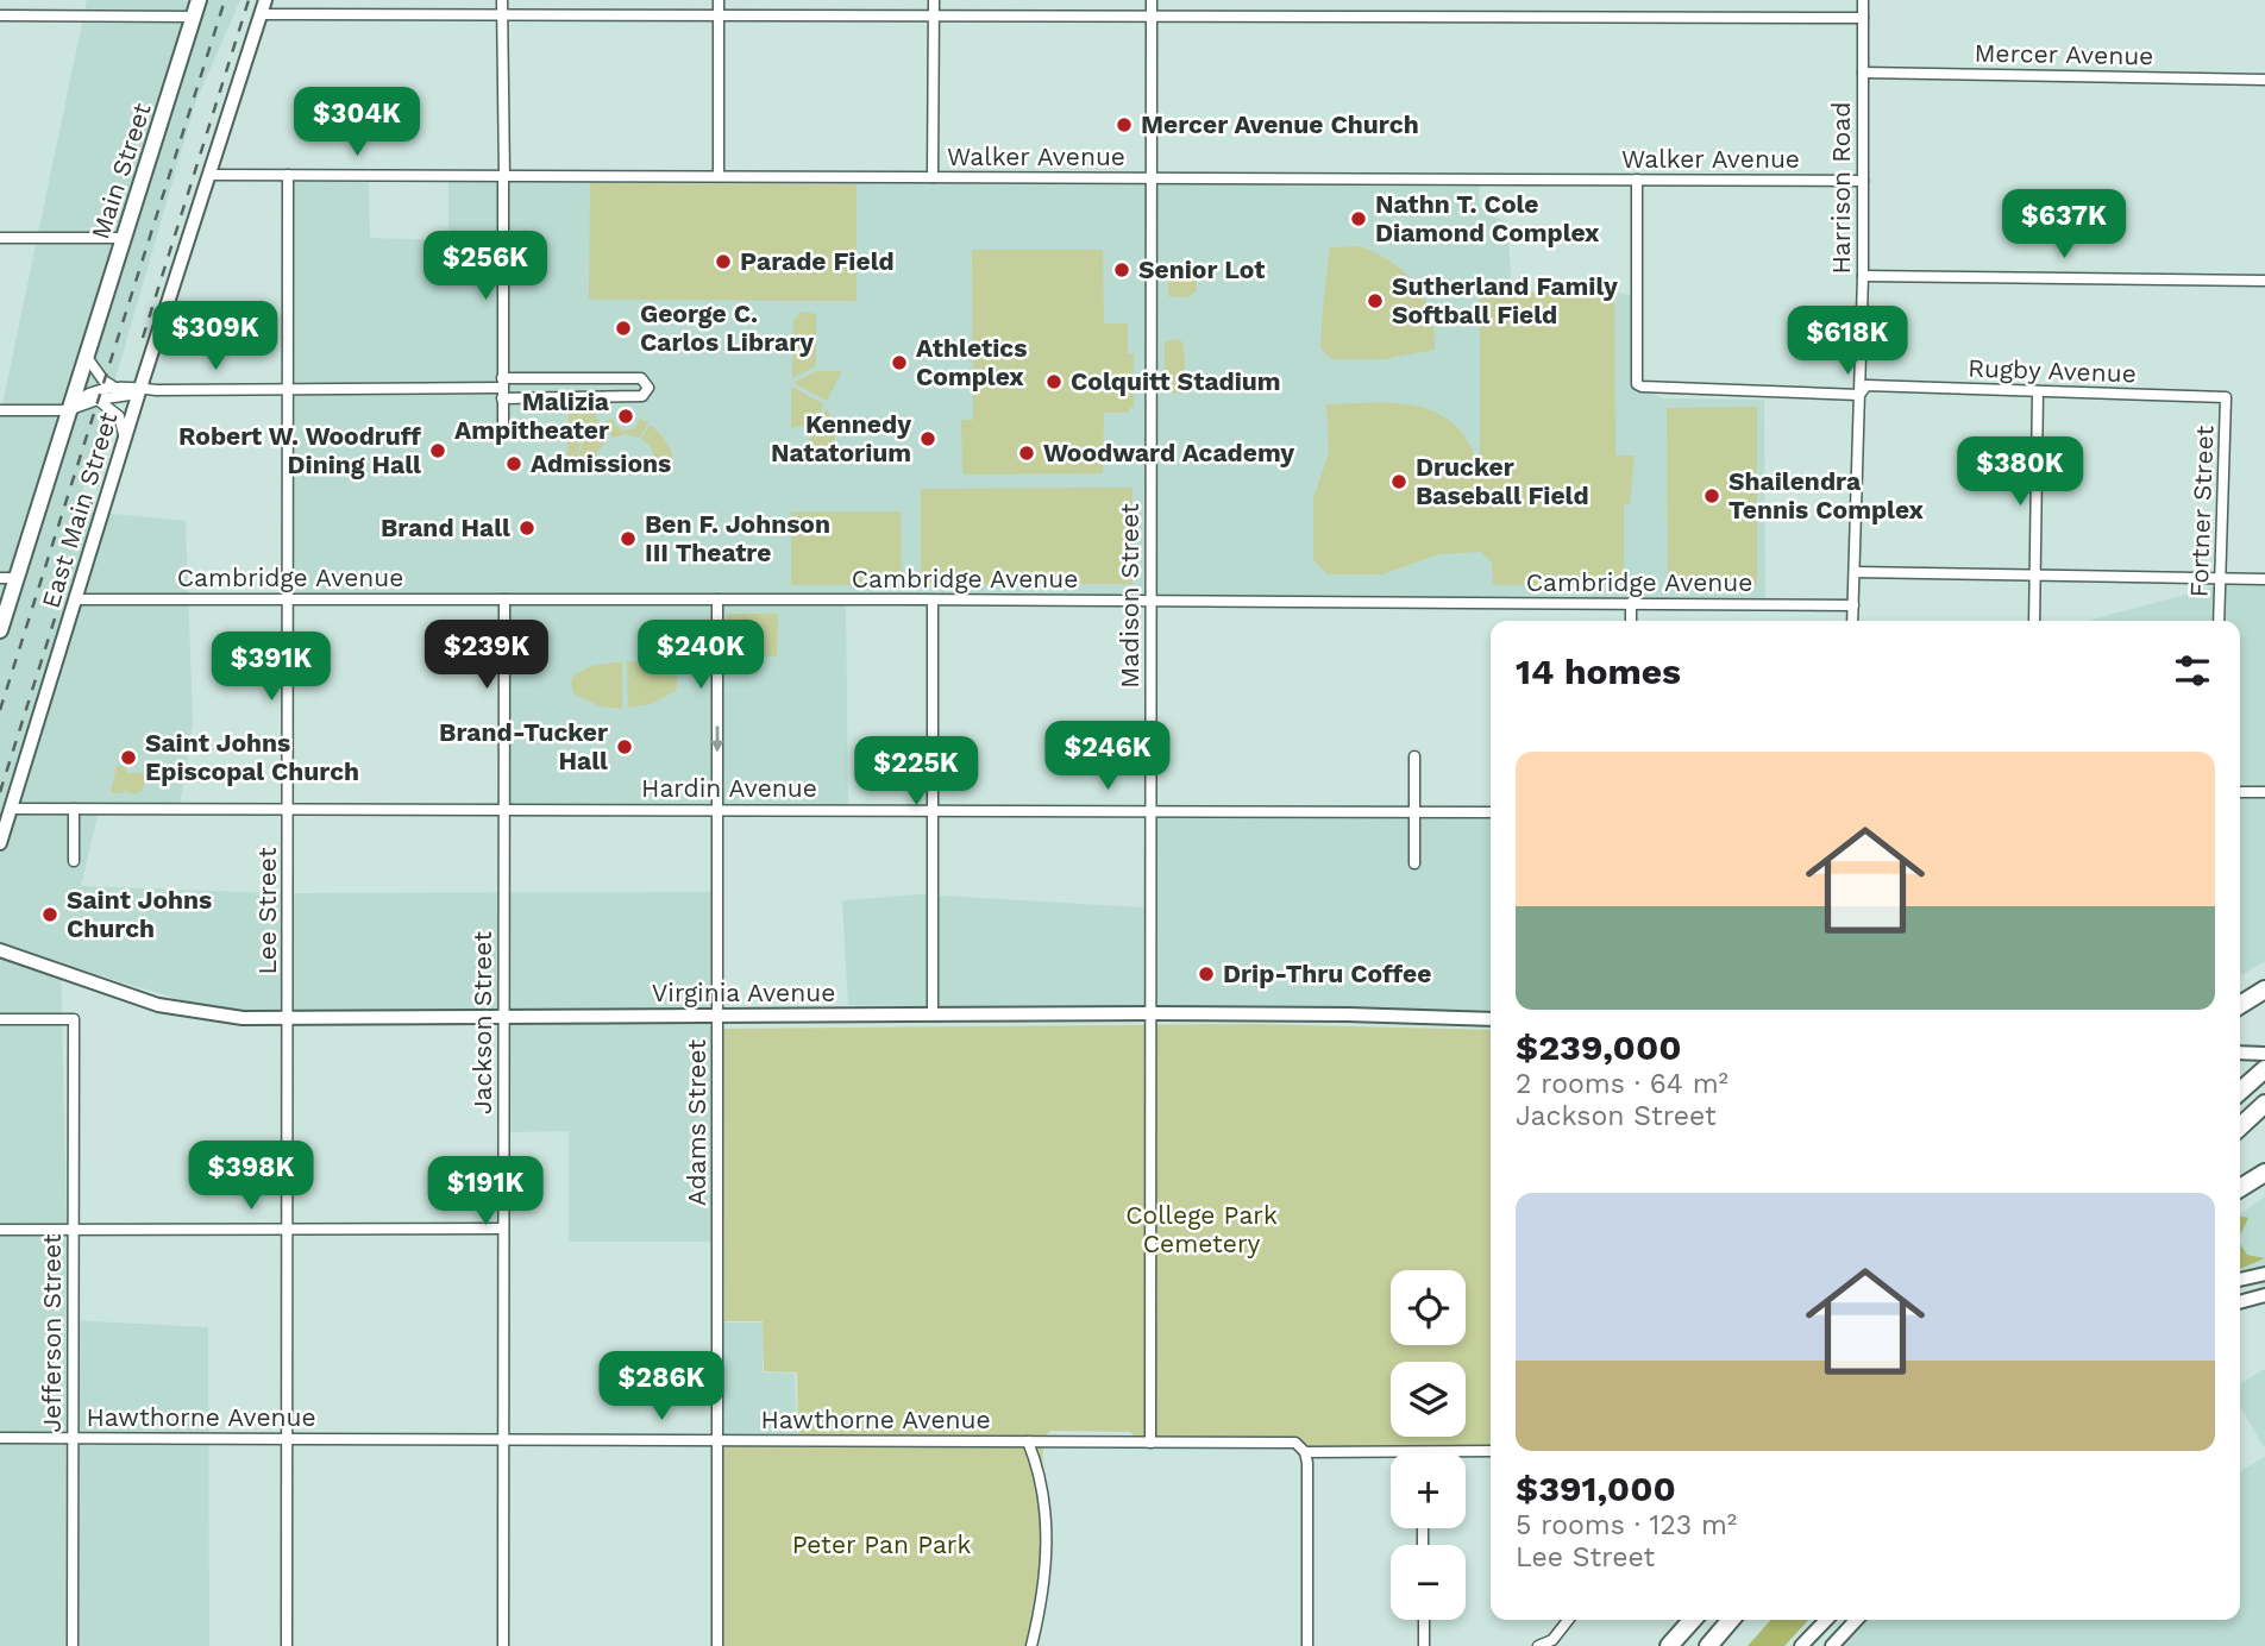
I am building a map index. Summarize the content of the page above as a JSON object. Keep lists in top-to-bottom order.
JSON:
{
  "streets": {
    "main road": ["Main Street", "East Main Street", "Virginia Avenue"],
    "street": [
      "Mercer Avenue",
      "Walker Avenue",
      "Harrison Road",
      "Rugby Avenue",
      "Fortner Street",
      "Cambridge Avenue",
      "Madison Street",
      "Hardin Avenue",
      "Lee Street",
      "Jackson Street",
      "Adams Street",
      "Jefferson Street",
      "Hawthorne Avenue"
    ]
  },
  "crossings": [
    ["Mercer Avenue", "Harrison Road"],
    ["Walker Avenue", "Harrison Road"],
    ["Walker Avenue", "Rugby Avenue"],
    ["Walker Avenue", "East Main Street"],
    ["Walker Avenue", "Madison Street"],
    ["Walker Avenue", "Lee Street"],
    ["Harrison Road", "Rugby Avenue"],
    ["Harrison Road", "Cambridge Avenue"],
    ["Rugby Avenue", "Fortner Street"],
    ["East Main Street", "Cambridge Avenue"],
    ["East Main Street", "Hardin Avenue"],
    ["Cambridge Avenue", "Madison Street"],
    ["Cambridge Avenue", "Lee Street"],
    ["Cambridge Avenue", "Jackson Street"],
    ["Cambridge Avenue", "Adams Street"],
    ["Madison Street", "Hardin Avenue"],
    ["Madison Street", "Virginia Avenue"],
    ["Madison Street", "Hawthorne Avenue"],
    ["Hardin Avenue", "Lee Street"],
    ["Hardin Avenue", "Jackson Street"],
    ["Hardin Avenue", "Adams Street"],
    ["Lee Street", "Virginia Avenue"],
    ["Lee Street", "Hawthorne Avenue"],
    ["Virginia Avenue", "Jackson Street"],
    ["Virginia Avenue", "Adams Street"],
    ["Jackson Street", "Hawthorne Avenue"],
    ["Adams Street", "Hawthorne Avenue"],
    ["Jefferson Street", "Hawthorne Avenue"]
  ],
  "parks": ["College Park Cemetery", "Peter Pan Park"],
  "places": [
    "Mercer Avenue Church",
    "Nathn T. Cole Diamond Complex",
    "Parade Field",
    "Senior Lot",
    "Sutherland Family Softball Field",
    "George C. Carlos Library",
    "Athletics Complex",
    "Colquitt Stadium",
    "Malizia Ampitheater",
    "Kennedy Natatorium",
    "Robert W. Woodruff Dining Hall",
    "Woodward Academy",
    "Admissions",
    "Drucker Baseball Field",
    "Shailendra Tennis Complex",
    "Brand Hall",
    "Ben F. Johnson III Theatre",
    "Brand-Tucker Hall",
    "Saint Johns Episcopal Church",
    "Saint Johns Church",
    "Drip-Thru Coffee"
  ],
  "page": {
    "price": [
      "$304K",
      "$637K",
      "$256K",
      "$309K",
      "$618K",
      "$380K",
      "$239K",
      "$240K",
      "$391K",
      "$246K",
      "$225K",
      "$398K",
      "$191K",
      "$286K"
    ],
    "heading": "14 homes",
    "list": [
      {
        "name": "$239,000",
        "note": "2 rooms · 64 m² · Jackson Street"
      },
      {
        "name": "$391,000",
        "note": "5 rooms · 123 m² · Lee Street"
      }
    ],
    "map_buttons": ["+", "−"]
  }
}
